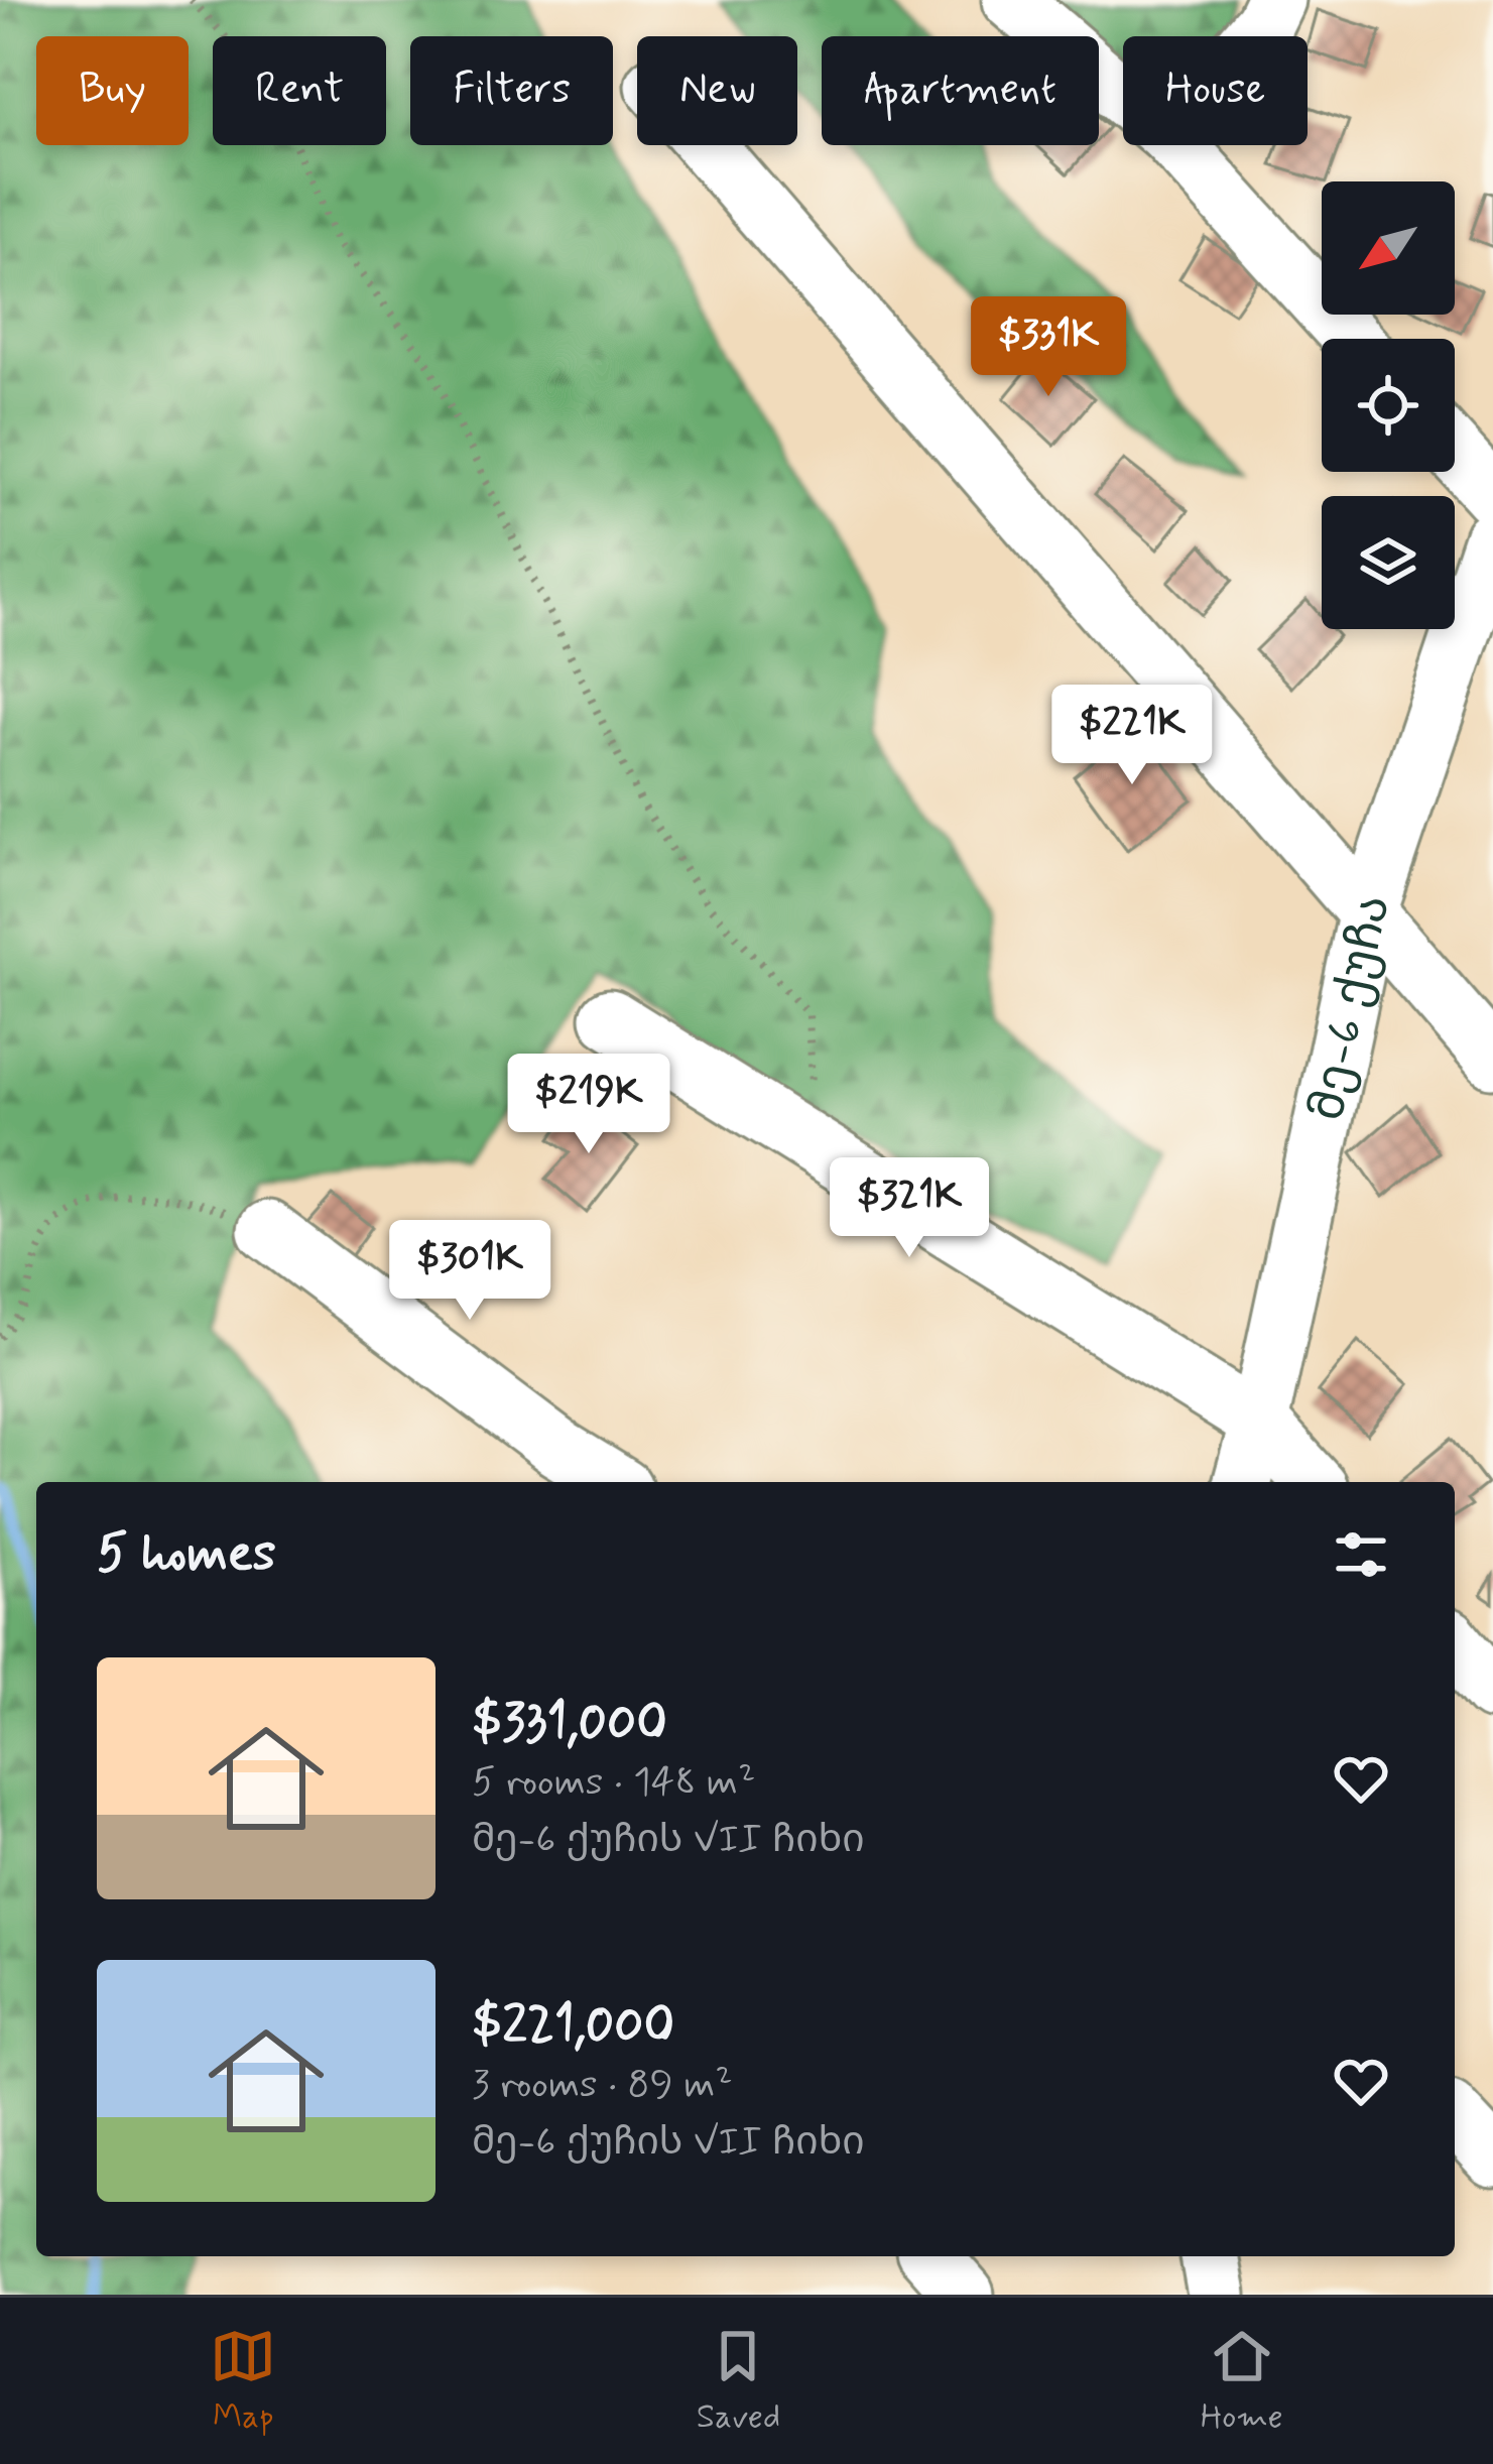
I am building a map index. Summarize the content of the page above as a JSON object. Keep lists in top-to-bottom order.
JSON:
{
  "streets": {
    "street": ["მე-6 ქუჩა"]
  },
  "north": "bottom left",
  "page": {
    "chip": [
      "Buy",
      "Rent",
      "Filters",
      "New",
      "Apartment",
      "House"
    ],
    "price": [
      "$331K",
      "$221K",
      "$219K",
      "$321K",
      "$301K"
    ],
    "heading": "5 homes",
    "list": [
      {
        "name": "$331,000",
        "note": "5 rooms · 148 m² · მე-6 ქუჩის VII ჩიხი"
      },
      {
        "name": "$221,000",
        "note": "3 rooms · 89 m² · მე-6 ქუჩის VII ჩიხი"
      }
    ],
    "tabs": ["Map", "Saved", "Home"]
  }
}
